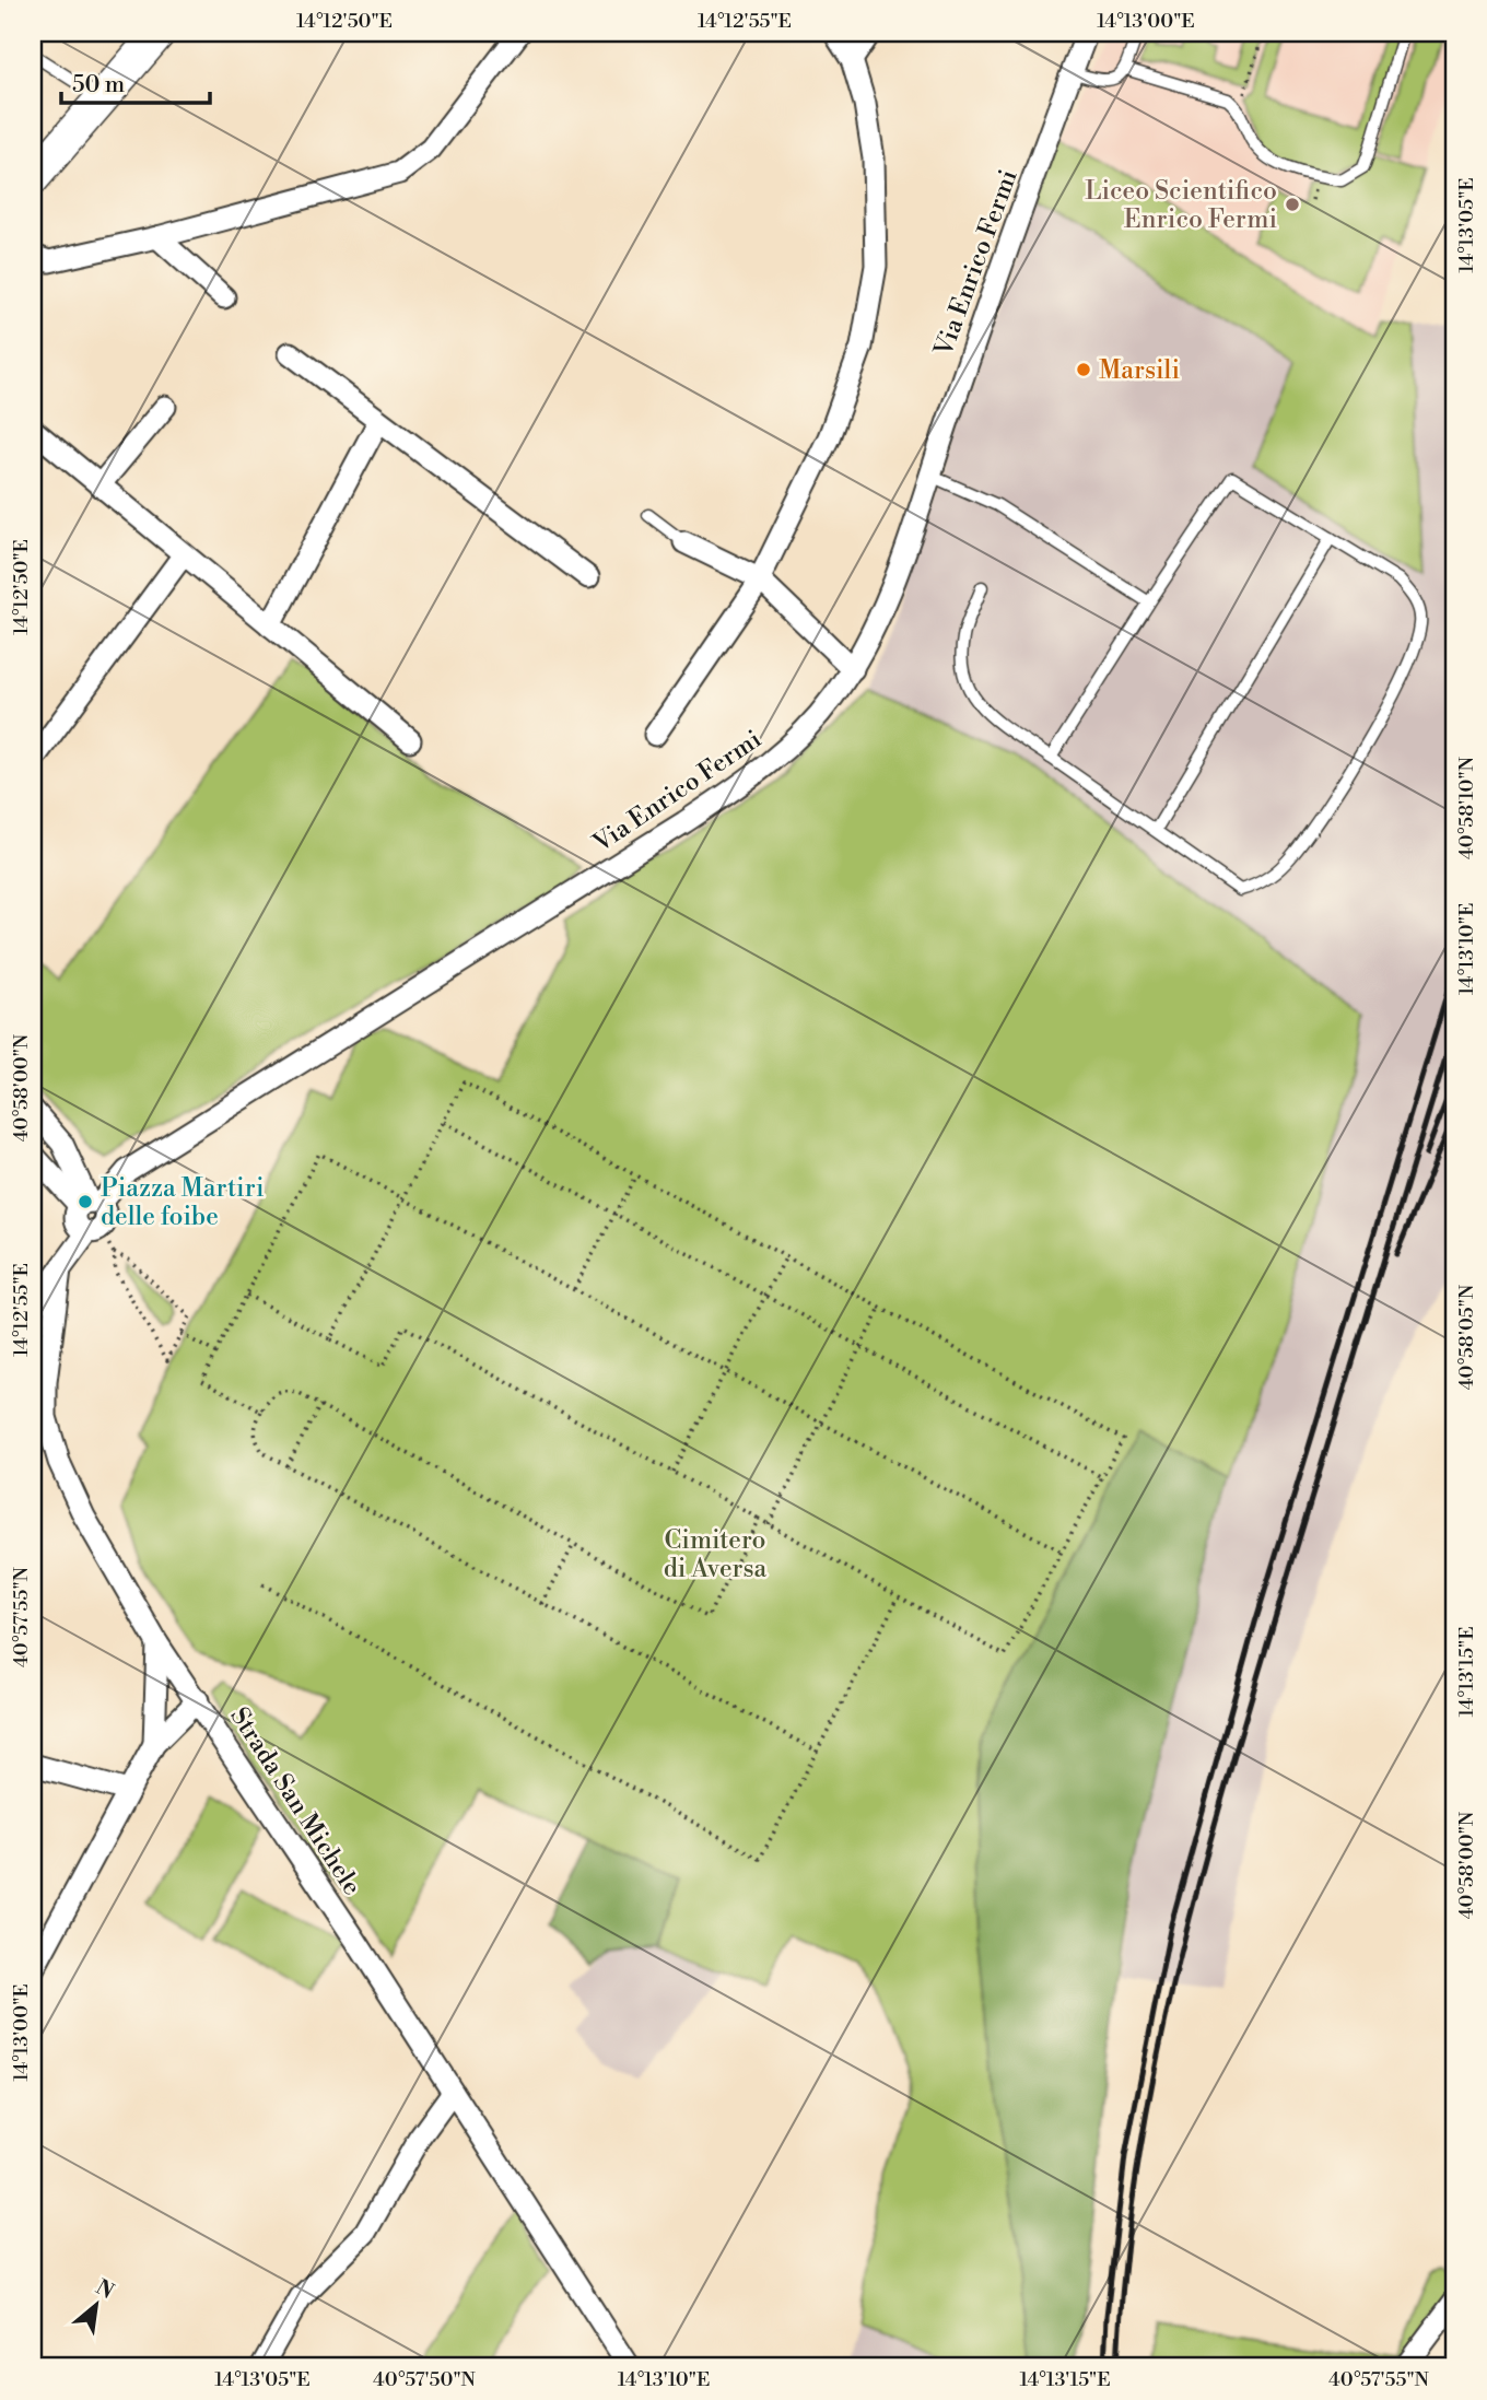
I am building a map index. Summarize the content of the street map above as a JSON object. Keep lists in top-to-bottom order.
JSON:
{
  "streets": {
    "street": ["Via Enrico Fermi", "Strada San Michele"]
  },
  "crossings": [
    ["Via Enrico Fermi", "Strada San Michele"]
  ],
  "parks": ["Cimitero di Aversa"],
  "places": ["Liceo Scientifico Enrico Fermi", "Marsili", "Piazza Martiri delle foibe"],
  "scale_bar": "50 m",
  "north": "top right",
  "coordinates": [
    "14°12'50\"E",
    "14°12'55\"E",
    "14°13'00\"E",
    "14°13'05\"E",
    "40°58'10\"N",
    "14°13'10\"E",
    "40°58'00\"N",
    "40°58'05\"N",
    "40°57'55\"N",
    "14°13'15\"E",
    "40°57'50\"N"
  ]
}
